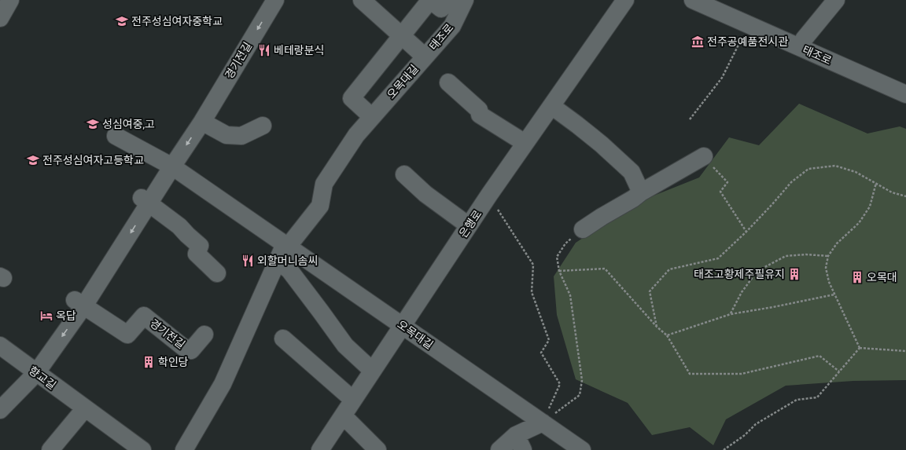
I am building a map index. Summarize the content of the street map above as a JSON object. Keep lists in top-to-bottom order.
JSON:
{
  "streets": {
    "street": [
      "태조로",
      "경기전길",
      "오목대길",
      "은행로",
      "향교길"
    ]
  },
  "crossings": [
    ["태조로", "오목대길"],
    ["경기전길", "오목대길"],
    ["경기전길", "향교길"],
    ["오목대길", "은행로"]
  ],
  "one_way": ["경기전길"],
  "places": {
    "school or university": ["전주성심여자중학교", "성심여중,고", "전주성심여자고등학교"],
    "museum": ["전주공예품전시관"],
    "restaurant": ["베테랑분식", "외할머니솜씨"],
    "building": ["태조고황제주필유지", "오목대", "학인당"],
    "hotel": ["옥답"]
  }
}
